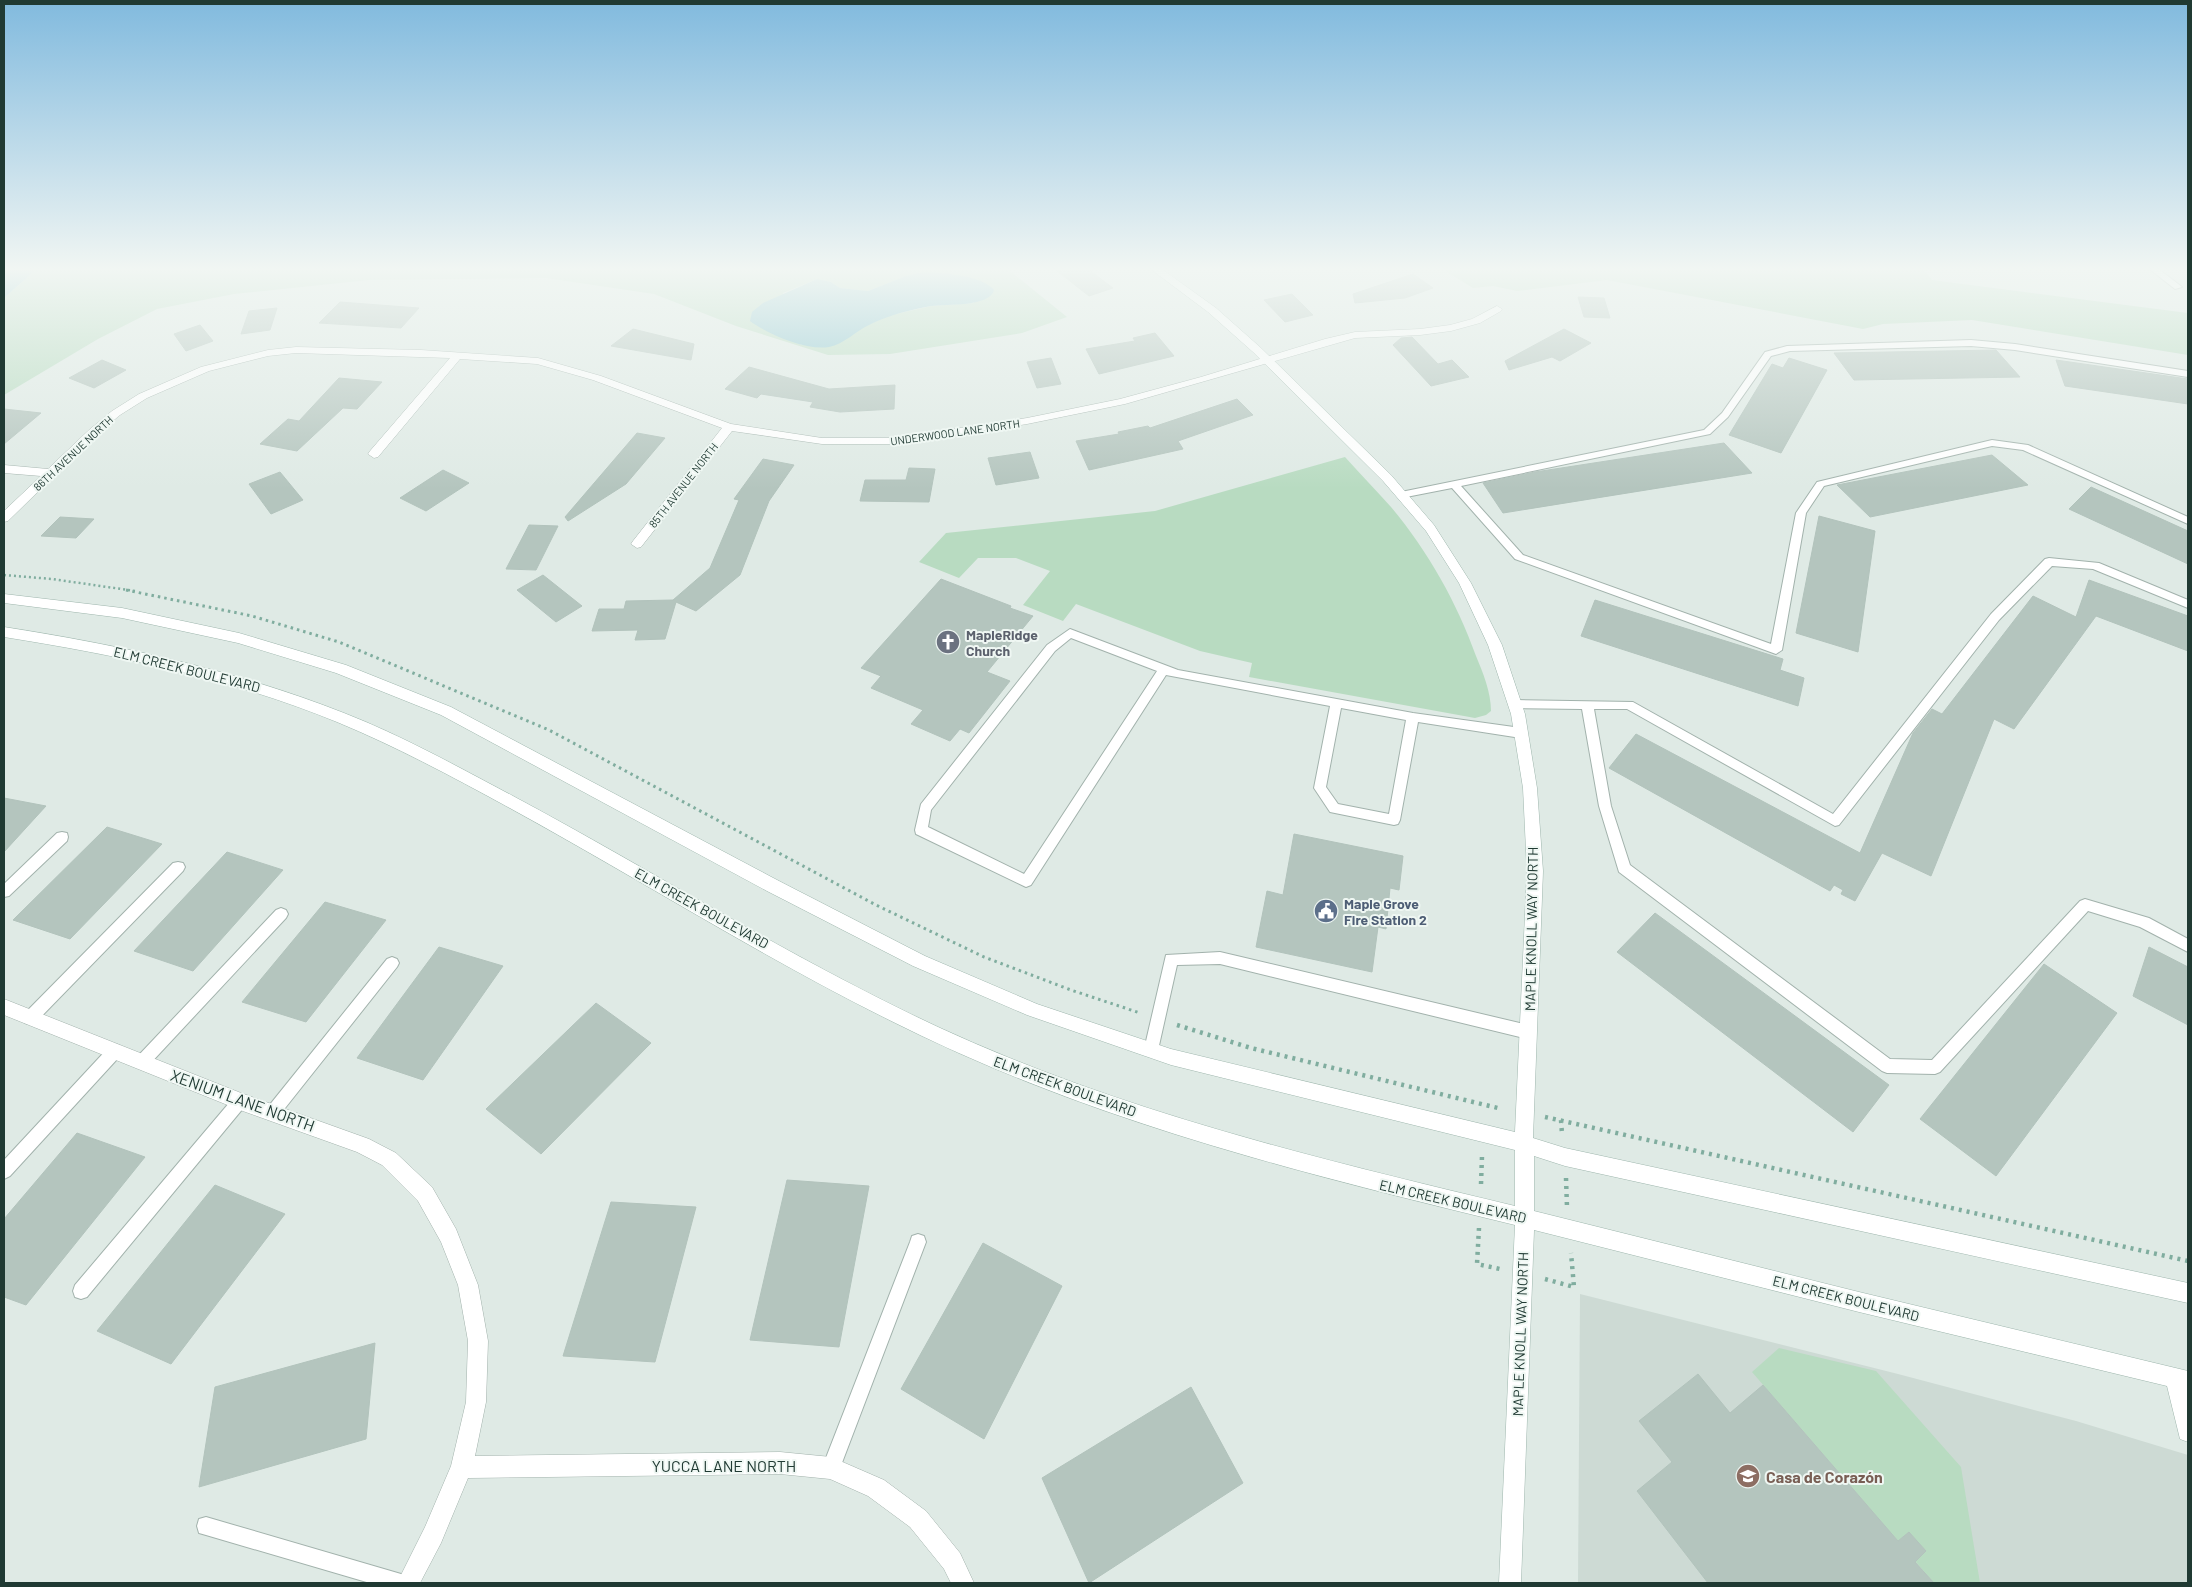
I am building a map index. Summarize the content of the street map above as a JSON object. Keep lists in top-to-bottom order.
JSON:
{
  "streets": {
    "street": [
      "UNDERWOOD LANE NORTH",
      "86TH AVENUE NORTH",
      "85TH AVENUE NORTH",
      "ELM CREEK BOULEVARD",
      "MAPLE KNOLL WAY NORTH",
      "XENIUM LANE NORTH",
      "YUCCA LANE NORTH"
    ]
  },
  "crossings": [
    ["UNDERWOOD LANE NORTH", "86TH AVENUE NORTH"],
    ["UNDERWOOD LANE NORTH", "85TH AVENUE NORTH"],
    ["UNDERWOOD LANE NORTH", "MAPLE KNOLL WAY NORTH"],
    ["ELM CREEK BOULEVARD", "MAPLE KNOLL WAY NORTH"],
    ["XENIUM LANE NORTH", "YUCCA LANE NORTH"]
  ],
  "places": {
    "church": ["MapleRidge Church"],
    "public building": ["Maple Grove Fire Station 2"],
    "school or university": ["Casa de Corazón"]
  }
}
